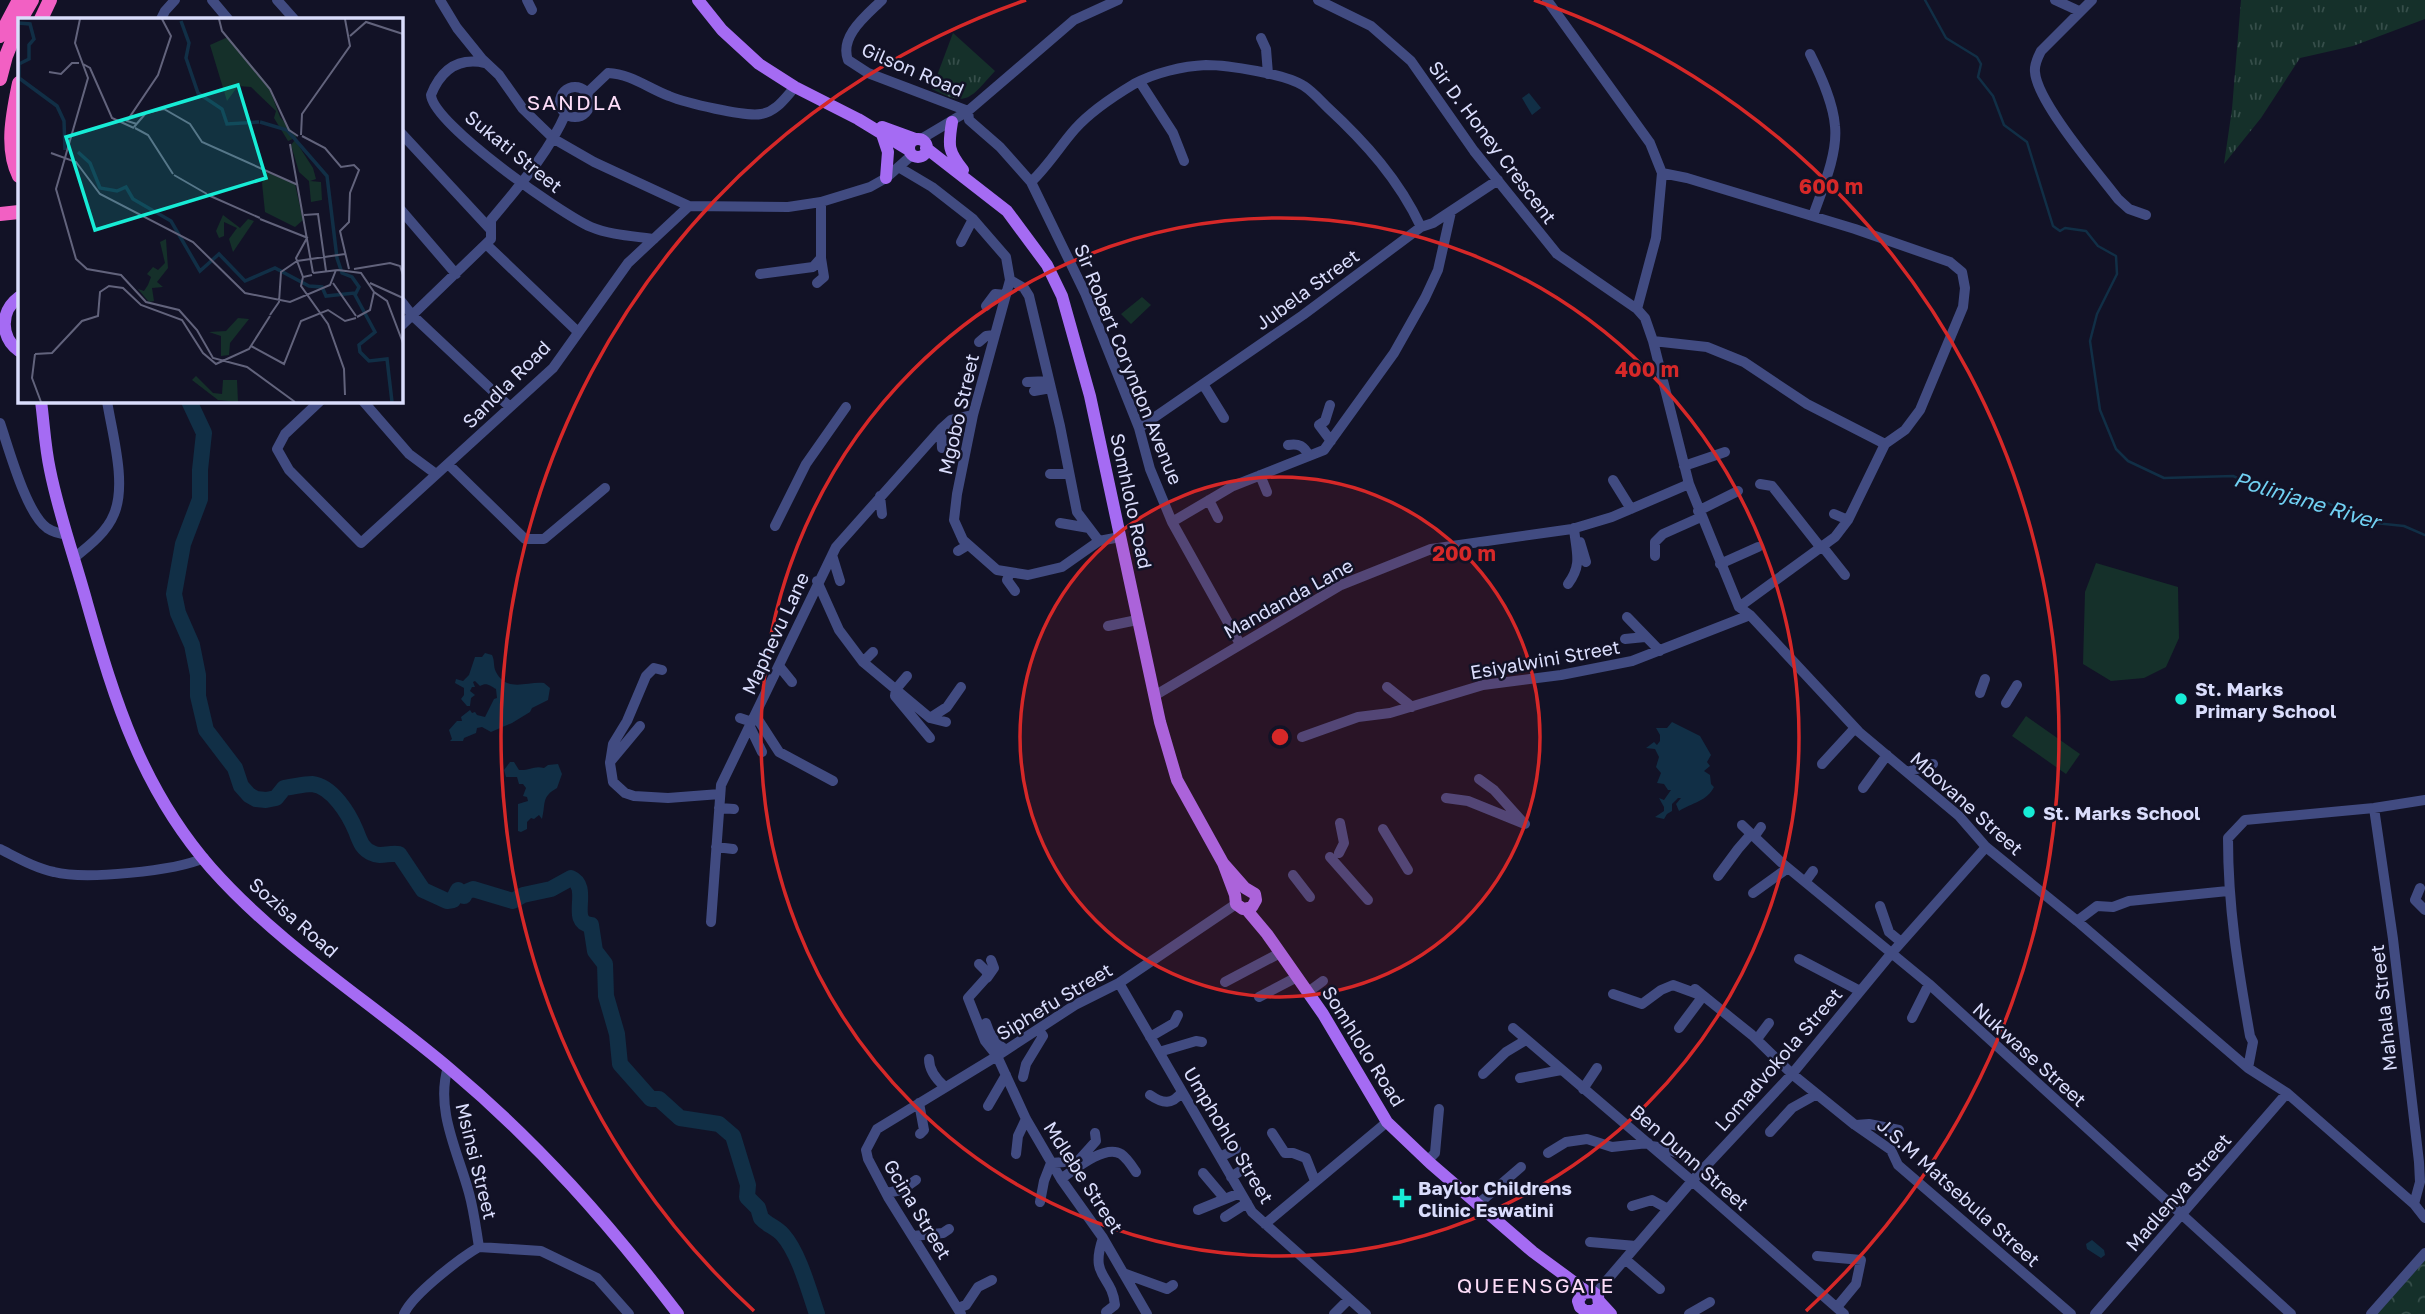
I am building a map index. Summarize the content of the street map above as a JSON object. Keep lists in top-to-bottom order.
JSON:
{
  "streets": {
    "main road": ["Somhlolo Road", "Sozisa Road"],
    "street": [
      "Gilson Road",
      "Sir D. Honey Crescent",
      "Sukati Street",
      "Jubela Street",
      "Sir Robert Coryndon Avenue",
      "Sandla Road",
      "Mgobo Street",
      "Mandanda Lane",
      "Maphevu Lane",
      "Esiyalwini Street",
      "Mbovane Street",
      "Siphefu Street",
      "Mahala Street",
      "Nukwase Street",
      "Lomadvokola Street",
      "Umphohlo Street",
      "Ben Dunn Street",
      "Msinsi Street",
      "Mdlebe Street",
      "J.S.M Matsebula Street",
      "Madlenya Street",
      "Gcina Street"
    ]
  },
  "crossings": [
    ["Gilson Road", "Sir Robert Coryndon Avenue"],
    ["Sir D. Honey Crescent", "Jubela Street"],
    ["Sukati Street", "Sandla Road"],
    ["Jubela Street", "Sir Robert Coryndon Avenue"],
    ["Sir Robert Coryndon Avenue", "Mandanda Lane"],
    ["Mgobo Street", "Maphevu Lane"],
    ["Somhlolo Road", "Mandanda Lane"],
    ["Somhlolo Road", "Siphefu Street"],
    ["Somhlolo Road", "Lomadvokola Street"],
    ["Esiyalwini Street", "Mbovane Street"],
    ["Mbovane Street", "Mahala Street"],
    ["Mbovane Street", "Lomadvokola Street"],
    ["Mbovane Street", "Madlenya Street"],
    ["Sozisa Road", "Msinsi Street"],
    ["Siphefu Street", "Umphohlo Street"],
    ["Siphefu Street", "Mdlebe Street"],
    ["Siphefu Street", "Gcina Street"],
    ["Nukwase Street", "Lomadvokola Street"],
    ["Nukwase Street", "Madlenya Street"],
    ["Lomadvokola Street", "Ben Dunn Street"],
    ["Lomadvokola Street", "J.S.M Matsebula Street"]
  ],
  "districts": ["SANDLA", "QUEENSGATE"],
  "water": ["Polinjane River"],
  "places": {
    "other": ["St. Marks Primary School", "St. Marks School"],
    "health": ["Baylor Childrens Clinic Eswatini"]
  },
  "rings": ["600 m", "400 m", "200 m"]
}
